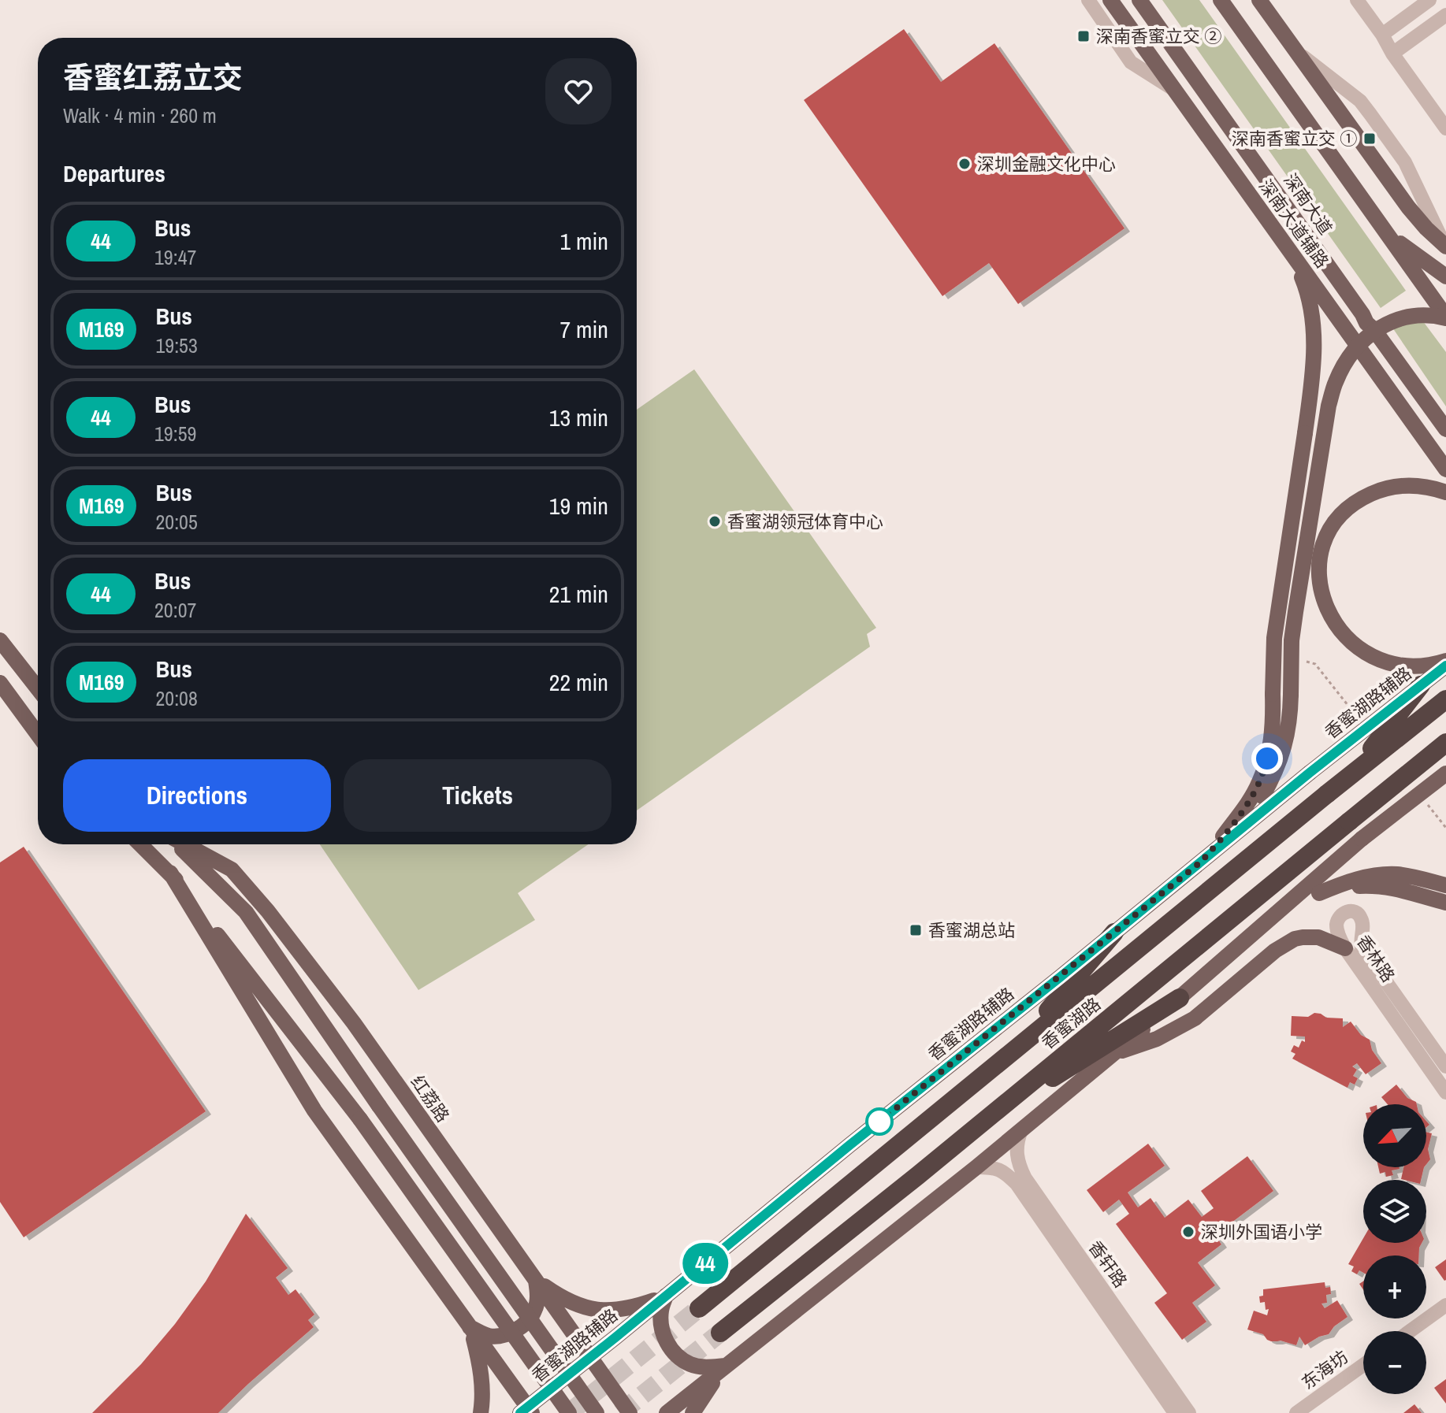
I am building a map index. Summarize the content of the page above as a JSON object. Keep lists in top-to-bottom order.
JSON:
{
  "streets": {
    "highway": ["香蜜湖路"],
    "main road": [
      "深南大道",
      "深南大道辅路",
      "香蜜湖路辅路",
      "红荔路"
    ],
    "street": ["香林路", "香轩路", "东海坊"]
  },
  "crossings": [
    ["香蜜湖路辅路", "红荔路"]
  ],
  "places": {
    "transit": ["深南香蜜立交 ②", "深南香蜜立交 ①", "香蜜湖总站"],
    "other": ["深圳金融文化中心", "香蜜湖领冠体育中心", "深圳外国语小学"]
  },
  "lines": ["bus line 44"],
  "north": "bottom left",
  "page": {
    "on_map": "44",
    "heading": [
      ["香蜜红荔立交", "Walk · 4 min · 260 m"],
      "Departures"
    ],
    "list": [
      {
        "mark": "44",
        "name": "Bus",
        "note": "19:47",
        "value": "1 min"
      },
      {
        "mark": "M169",
        "name": "Bus",
        "note": "19:53",
        "value": "7 min"
      },
      {
        "mark": "44",
        "name": "Bus",
        "note": "19:59",
        "value": "13 min"
      },
      {
        "mark": "M169",
        "name": "Bus",
        "note": "20:05",
        "value": "19 min"
      },
      {
        "mark": "44",
        "name": "Bus",
        "note": "20:07",
        "value": "21 min"
      },
      {
        "mark": "M169",
        "name": "Bus",
        "note": "20:08",
        "value": "22 min"
      }
    ],
    "buttons": ["Directions", "Tickets"],
    "map_buttons": ["+", "−"]
  }
}
